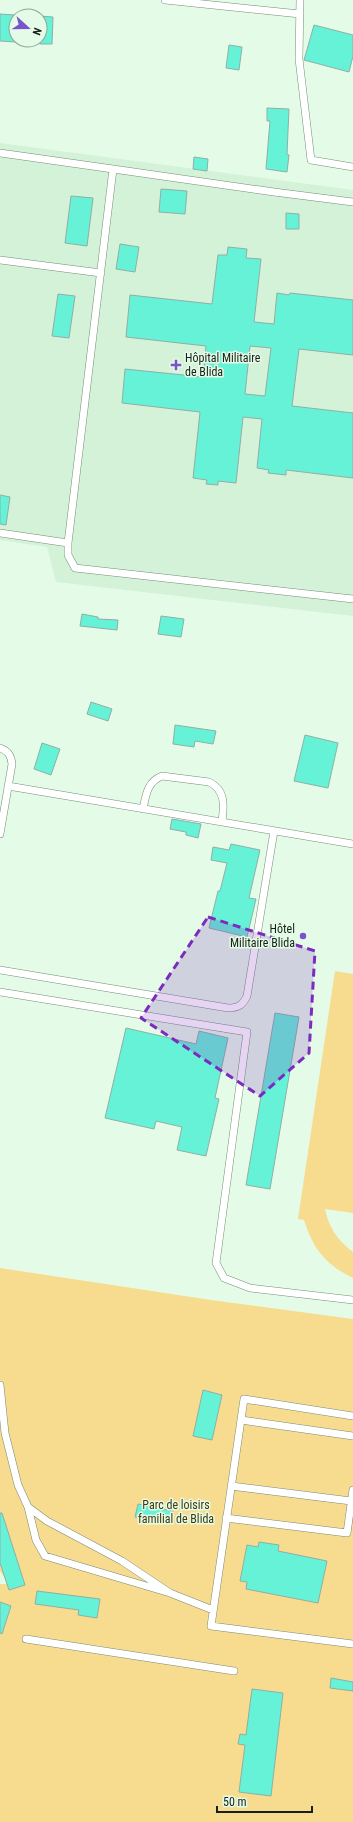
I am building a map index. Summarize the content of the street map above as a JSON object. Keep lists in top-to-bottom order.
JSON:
{
  "parks": ["Parc de loisirs familial de Blida"],
  "places": {
    "health": ["Hôpital Militaire de Blida"],
    "other": ["Hôtel Militaire Blida"]
  },
  "scale_bar": "50 m",
  "north": "right"
}
